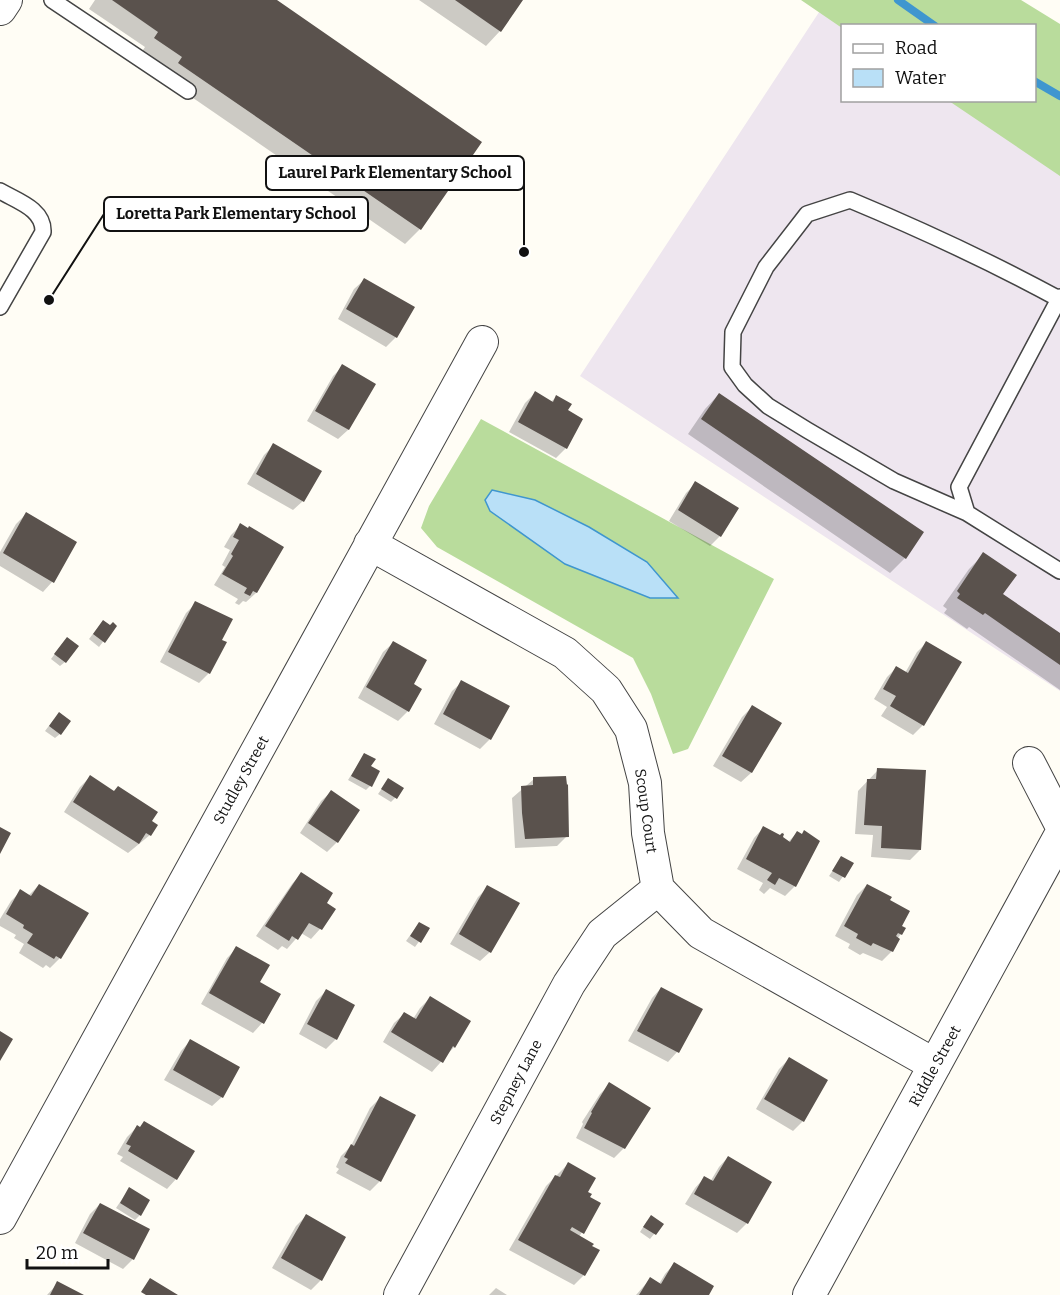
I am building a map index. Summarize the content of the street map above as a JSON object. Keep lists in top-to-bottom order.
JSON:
{
  "streets": {
    "street": [
      "Studley Street",
      "Scoup Court",
      "Riddle Street",
      "Stepney Lane"
    ]
  },
  "crossings": [
    ["Studley Street", "Scoup Court"],
    ["Scoup Court", "Stepney Lane"]
  ],
  "places": ["Laurel Park Elementary School", "Loretta Park Elementary School"],
  "legend": ["Road", "Water"],
  "scale_bar": "20 m"
}
